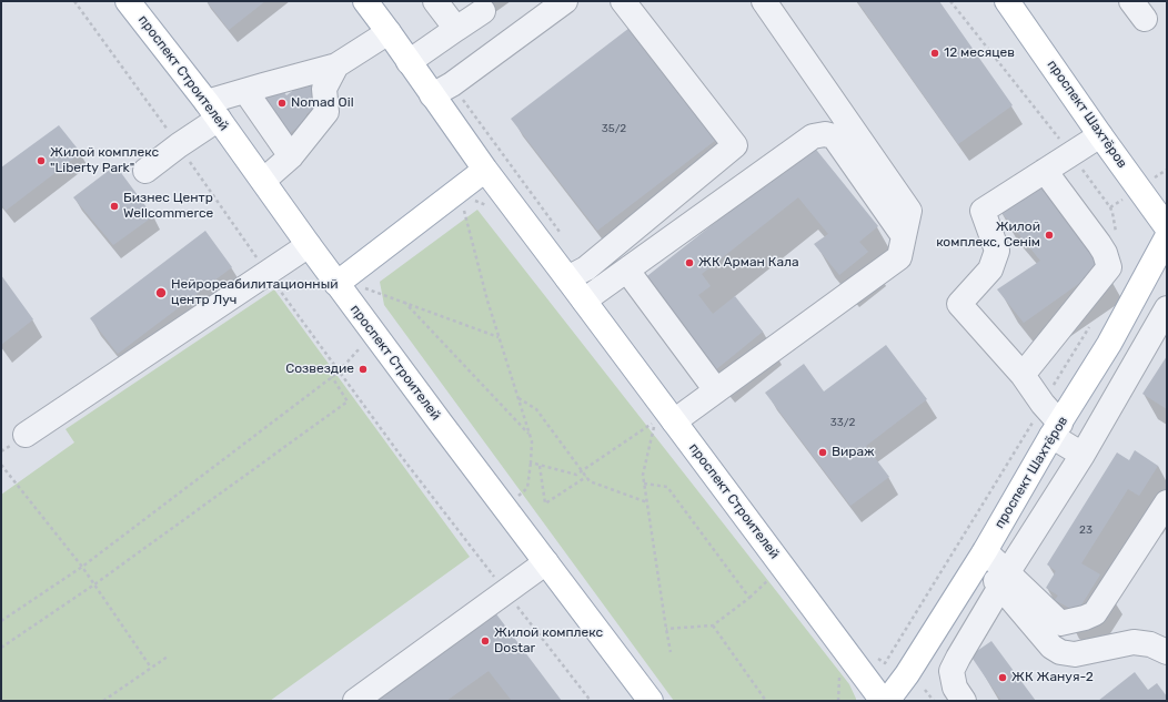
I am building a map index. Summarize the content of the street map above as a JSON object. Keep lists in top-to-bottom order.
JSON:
{
  "streets": {
    "main road": ["проспект Строителей", "проспект Шахтёров"]
  },
  "places": [
    "12 месяцев",
    "Nomad Oil",
    "Жилой комплекс \"Liberty Park\"",
    "Бизнес Центр Wellcommerce",
    "Жилой комплекс, Сенiм",
    "ЖК Арман Кала",
    "Нейрореабилитационный центр Луч",
    "Созвездие",
    "Вираж",
    "Жилой комплекс Dostar",
    "ЖК Жануя-2"
  ],
  "house_numbers": ["35/2", "33/2", "23"]
}
